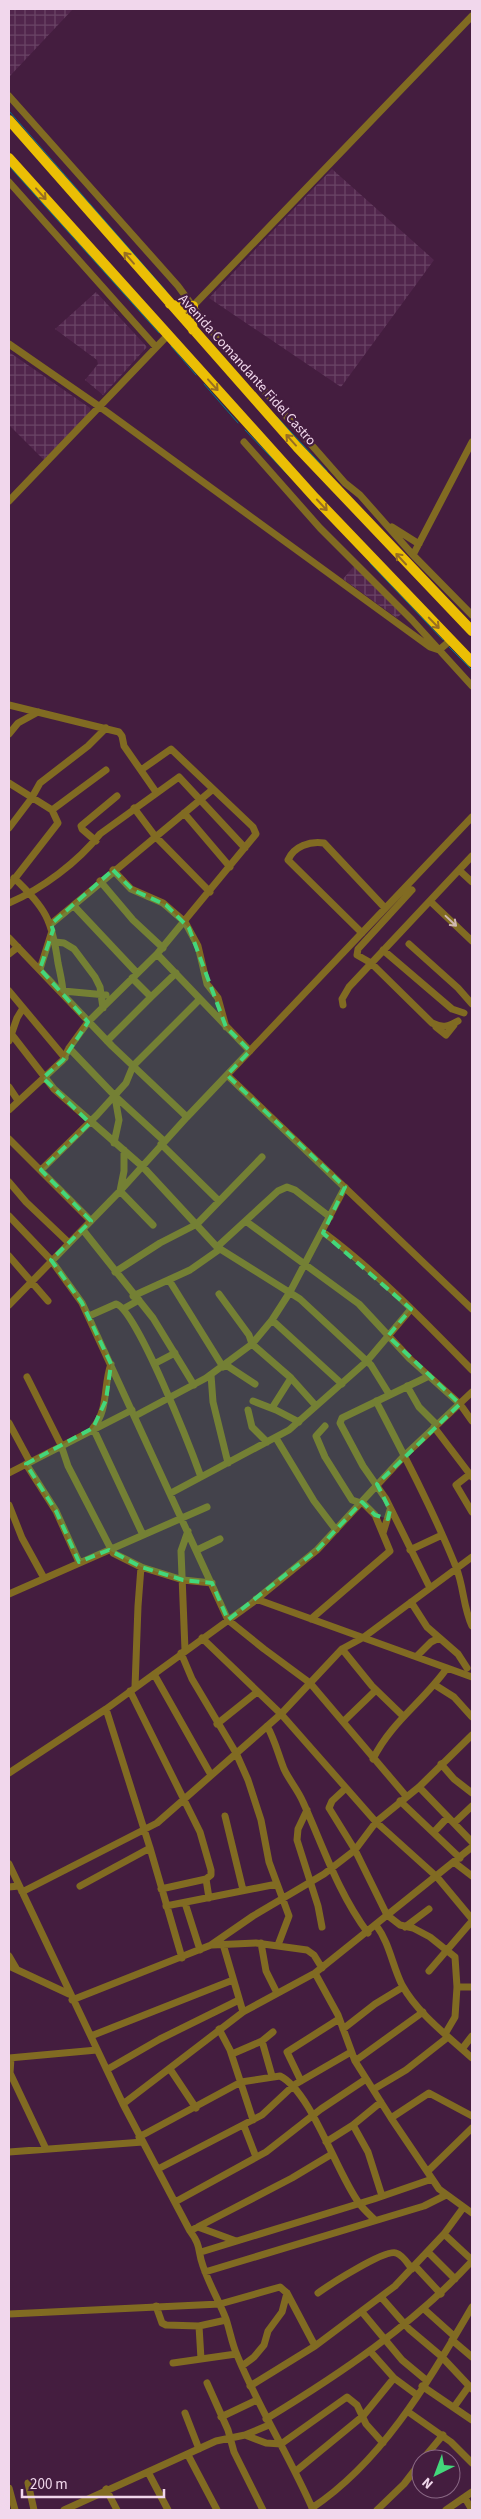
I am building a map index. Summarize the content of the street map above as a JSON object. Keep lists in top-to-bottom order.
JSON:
{
  "streets": {
    "highway": ["Avenida Comandante Fidel Castro"]
  },
  "scale_bar": "200 m",
  "north": "bottom left"
}
